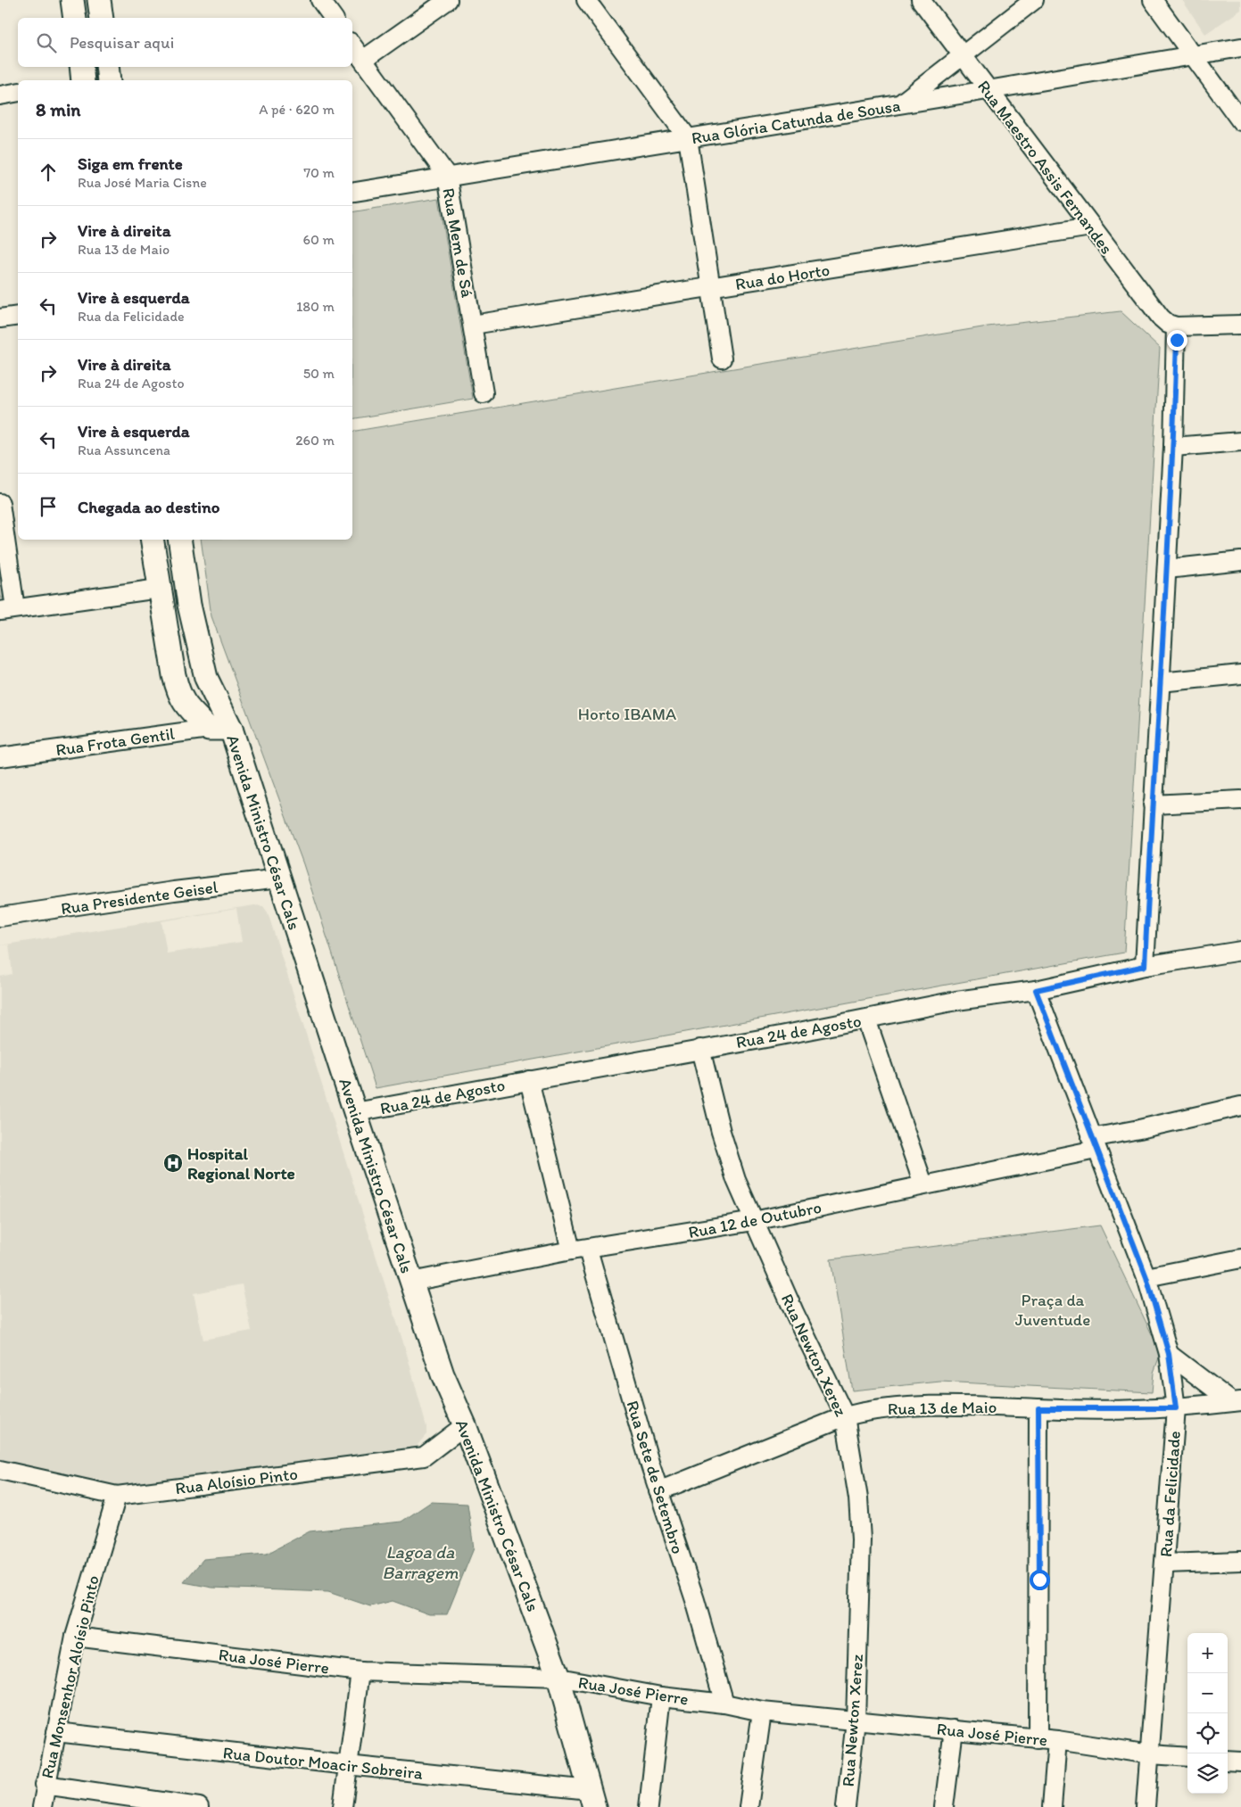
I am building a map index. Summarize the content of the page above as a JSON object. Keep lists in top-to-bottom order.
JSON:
{
  "streets": {
    "main road": ["Rua Frota Gentil", "Avenida Ministro César Cals"],
    "street": [
      "Rua Glória Catunda de Sousa",
      "Rua Maestro Assis Fernandes",
      "Rua Mem de Sá",
      "Rua do Horto",
      "Rua Presidente Geisel",
      "Rua 24 de Agosto",
      "Rua 12 de Outubro",
      "Rua Newton Xerez",
      "Rua 13 de Maio",
      "Rua Sete de Setembro",
      "Rua Aloísio Pinto",
      "Rua da Felicidade",
      "Rua José Pierre",
      "Rua Monsenhor Aloísio Pinto",
      "Rua Doutor Moacir Sobreira"
    ]
  },
  "crossings": [
    ["Rua Glória Catunda de Sousa", "Rua Maestro Assis Fernandes"],
    ["Rua Glória Catunda de Sousa", "Rua Mem de Sá"],
    ["Rua Maestro Assis Fernandes", "Rua do Horto"],
    ["Rua Mem de Sá", "Rua do Horto"],
    ["Rua Frota Gentil", "Avenida Ministro César Cals"],
    ["Avenida Ministro César Cals", "Rua Presidente Geisel"],
    ["Avenida Ministro César Cals", "Rua 24 de Agosto"],
    ["Avenida Ministro César Cals", "Rua 12 de Outubro"],
    ["Avenida Ministro César Cals", "Rua Aloísio Pinto"],
    ["Avenida Ministro César Cals", "Rua José Pierre"],
    ["Avenida Ministro César Cals", "Rua Doutor Moacir Sobreira"],
    ["Rua 24 de Agosto", "Rua Newton Xerez"],
    ["Rua 24 de Agosto", "Rua Sete de Setembro"],
    ["Rua 24 de Agosto", "Rua da Felicidade"],
    ["Rua 12 de Outubro", "Rua Newton Xerez"],
    ["Rua 12 de Outubro", "Rua Sete de Setembro"],
    ["Rua 12 de Outubro", "Rua da Felicidade"],
    ["Rua Newton Xerez", "Rua 13 de Maio"],
    ["Rua Newton Xerez", "Rua José Pierre"],
    ["Rua 13 de Maio", "Rua Sete de Setembro"],
    ["Rua 13 de Maio", "Rua da Felicidade"],
    ["Rua Sete de Setembro", "Rua José Pierre"],
    ["Rua Aloísio Pinto", "Rua Monsenhor Aloísio Pinto"],
    ["Rua da Felicidade", "Rua José Pierre"],
    ["Rua José Pierre", "Rua Monsenhor Aloísio Pinto"],
    ["Rua Monsenhor Aloísio Pinto", "Rua Doutor Moacir Sobreira"]
  ],
  "water": ["Lagoa da Barragem"],
  "parks": ["Horto IBAMA", "Praça da Juventude"],
  "places": {
    "hospital": ["Hospital Regional Norte"]
  },
  "page": {
    "search": "Pesquisar aqui",
    "heading": ["8 min", "A pé · 620 m"],
    "list": [
      ["Siga em frente", "Rua José Maria Cisne", "70 m"],
      ["Vire à direita", "Rua 13 de Maio", "60 m"],
      ["Vire à esquerda", "Rua da Felicidade", "180 m"],
      ["Vire à direita", "Rua 24 de Agosto", "50 m"],
      ["Vire à esquerda", "Rua Assuncena", "260 m"],
      "Chegada ao destino"
    ],
    "map_buttons": ["+", "−"]
  }
}
